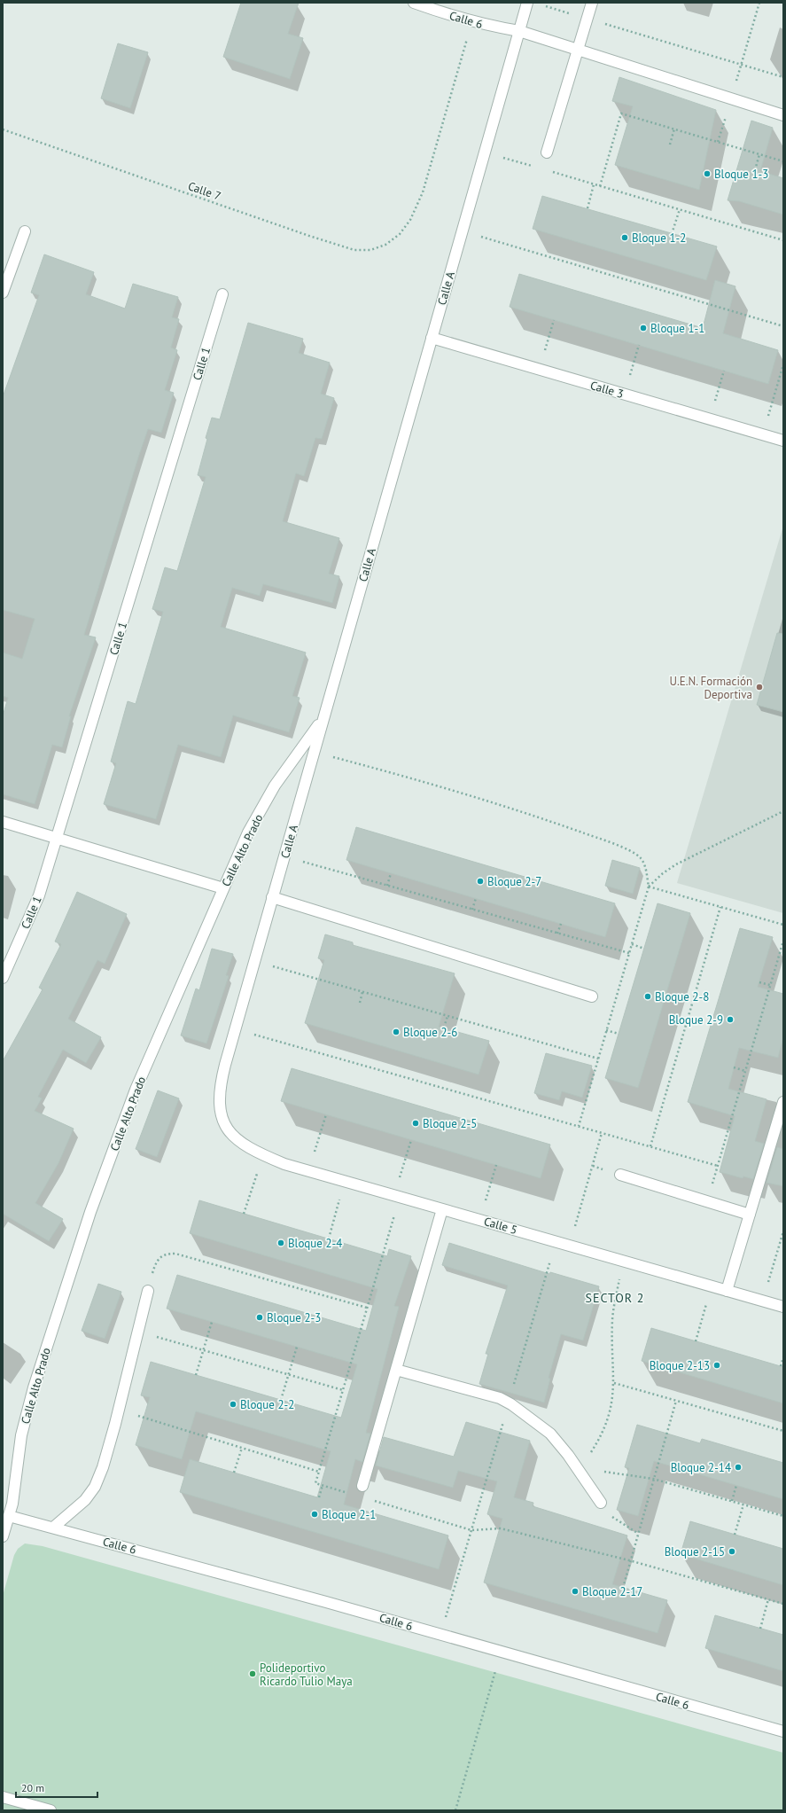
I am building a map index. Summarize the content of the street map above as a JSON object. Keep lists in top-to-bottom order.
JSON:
{
  "streets": {
    "street": [
      "Calle 6",
      "Calle A",
      "Calle 1",
      "Calle 3",
      "Calle Alto Prado",
      "Calle 5"
    ],
    "path": ["Calle 7"]
  },
  "crossings": [
    ["Calle 6", "Calle 7"],
    ["Calle 6", "Calle A"],
    ["Calle 6", "Calle Alto Prado"],
    ["Calle A", "Calle 3"],
    ["Calle A", "Calle Alto Prado"],
    ["Calle A", "Calle 5"]
  ],
  "districts": ["SECTOR 2"],
  "places": [
    "Bloque 1-3",
    "Bloque 1-2",
    "Bloque 1-1",
    "U.E.N. Formación Deportiva",
    "Bloque 2-7",
    "Bloque 2-8",
    "Bloque 2-9",
    "Bloque 2-6",
    "Bloque 2-5",
    "Bloque 2-4",
    "Bloque 2-3",
    "Bloque 2-13",
    "Bloque 2-2",
    "Bloque 2-14",
    "Bloque 2-1",
    "Bloque 2-15",
    "Bloque 2-17",
    "Polideportivo Ricardo Tulio Maya"
  ],
  "scale_bar": "20 m"
}
